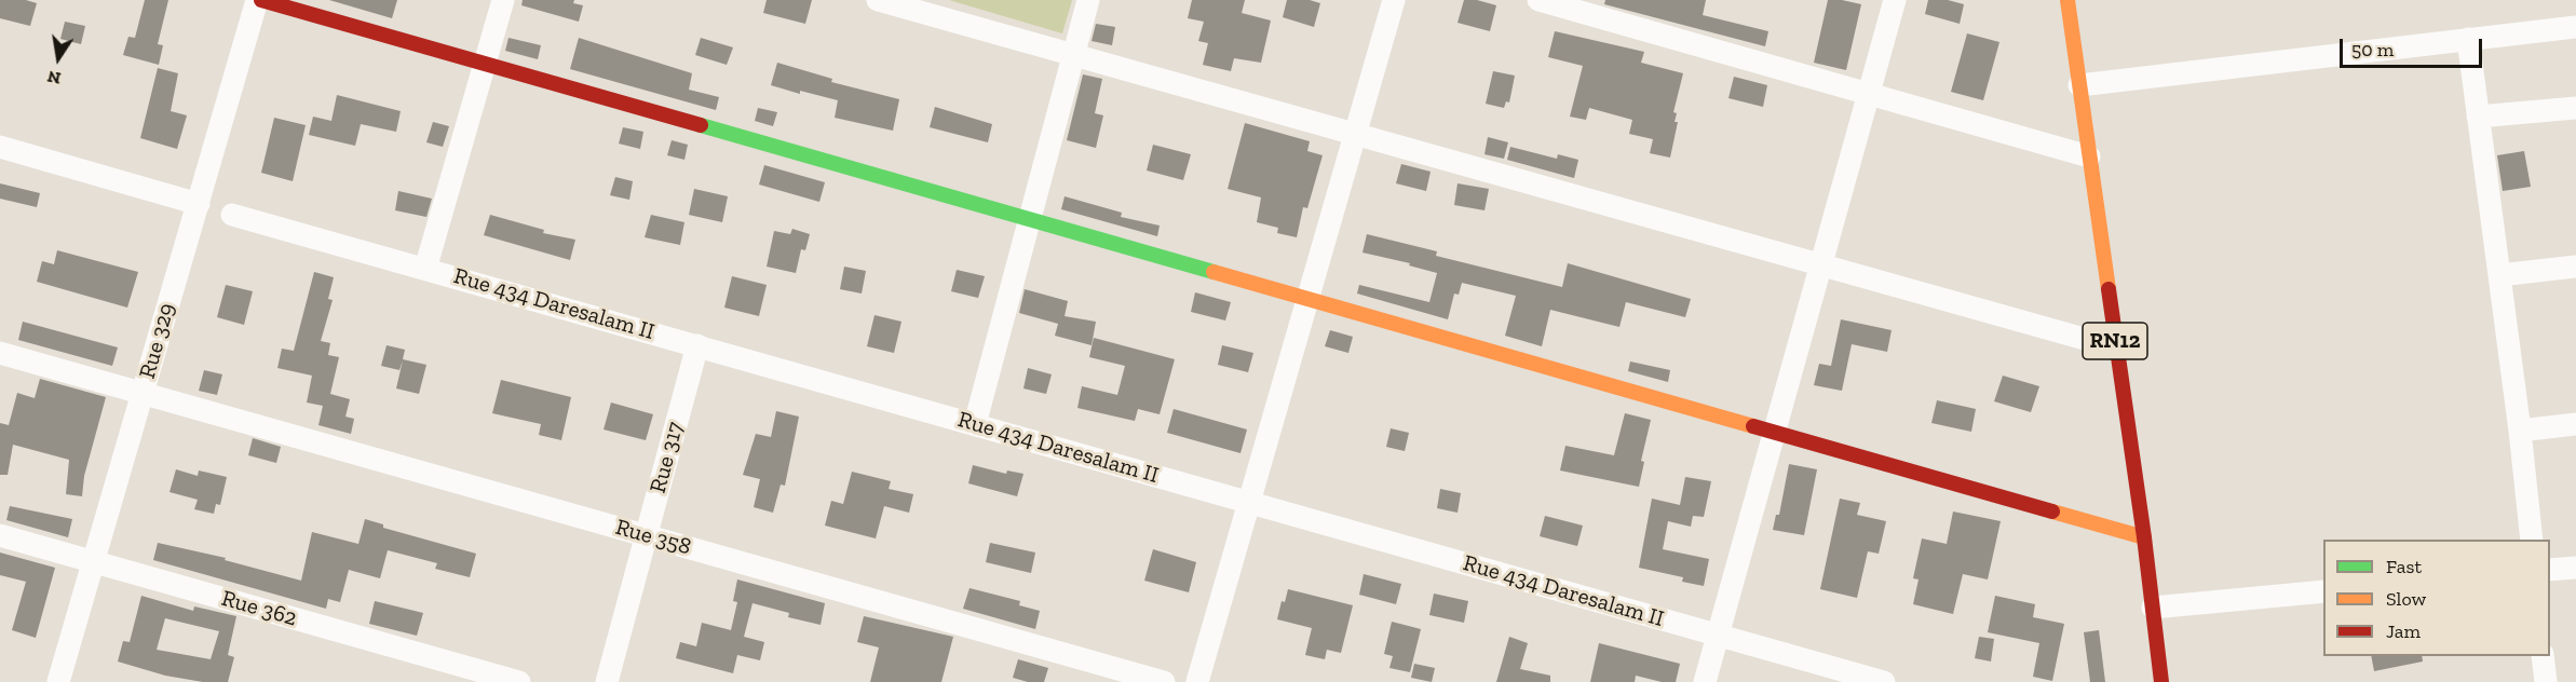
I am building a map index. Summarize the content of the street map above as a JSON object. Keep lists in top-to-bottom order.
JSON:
{
  "streets": {
    "street": [
      "Rue 434 Daresalam II",
      "Rue 329",
      "RN12",
      "Rue 317",
      "Rue 358",
      "Rue 362"
    ]
  },
  "crossings": [
    ["Rue 434 Daresalam II", "Rue 317"],
    ["Rue 329", "Rue 358"],
    ["Rue 329", "Rue 362"],
    ["Rue 317", "Rue 358"]
  ],
  "legend": ["Fast", "Slow", "Jam"],
  "scale_bar": "50 m",
  "north": "bottom"
}
